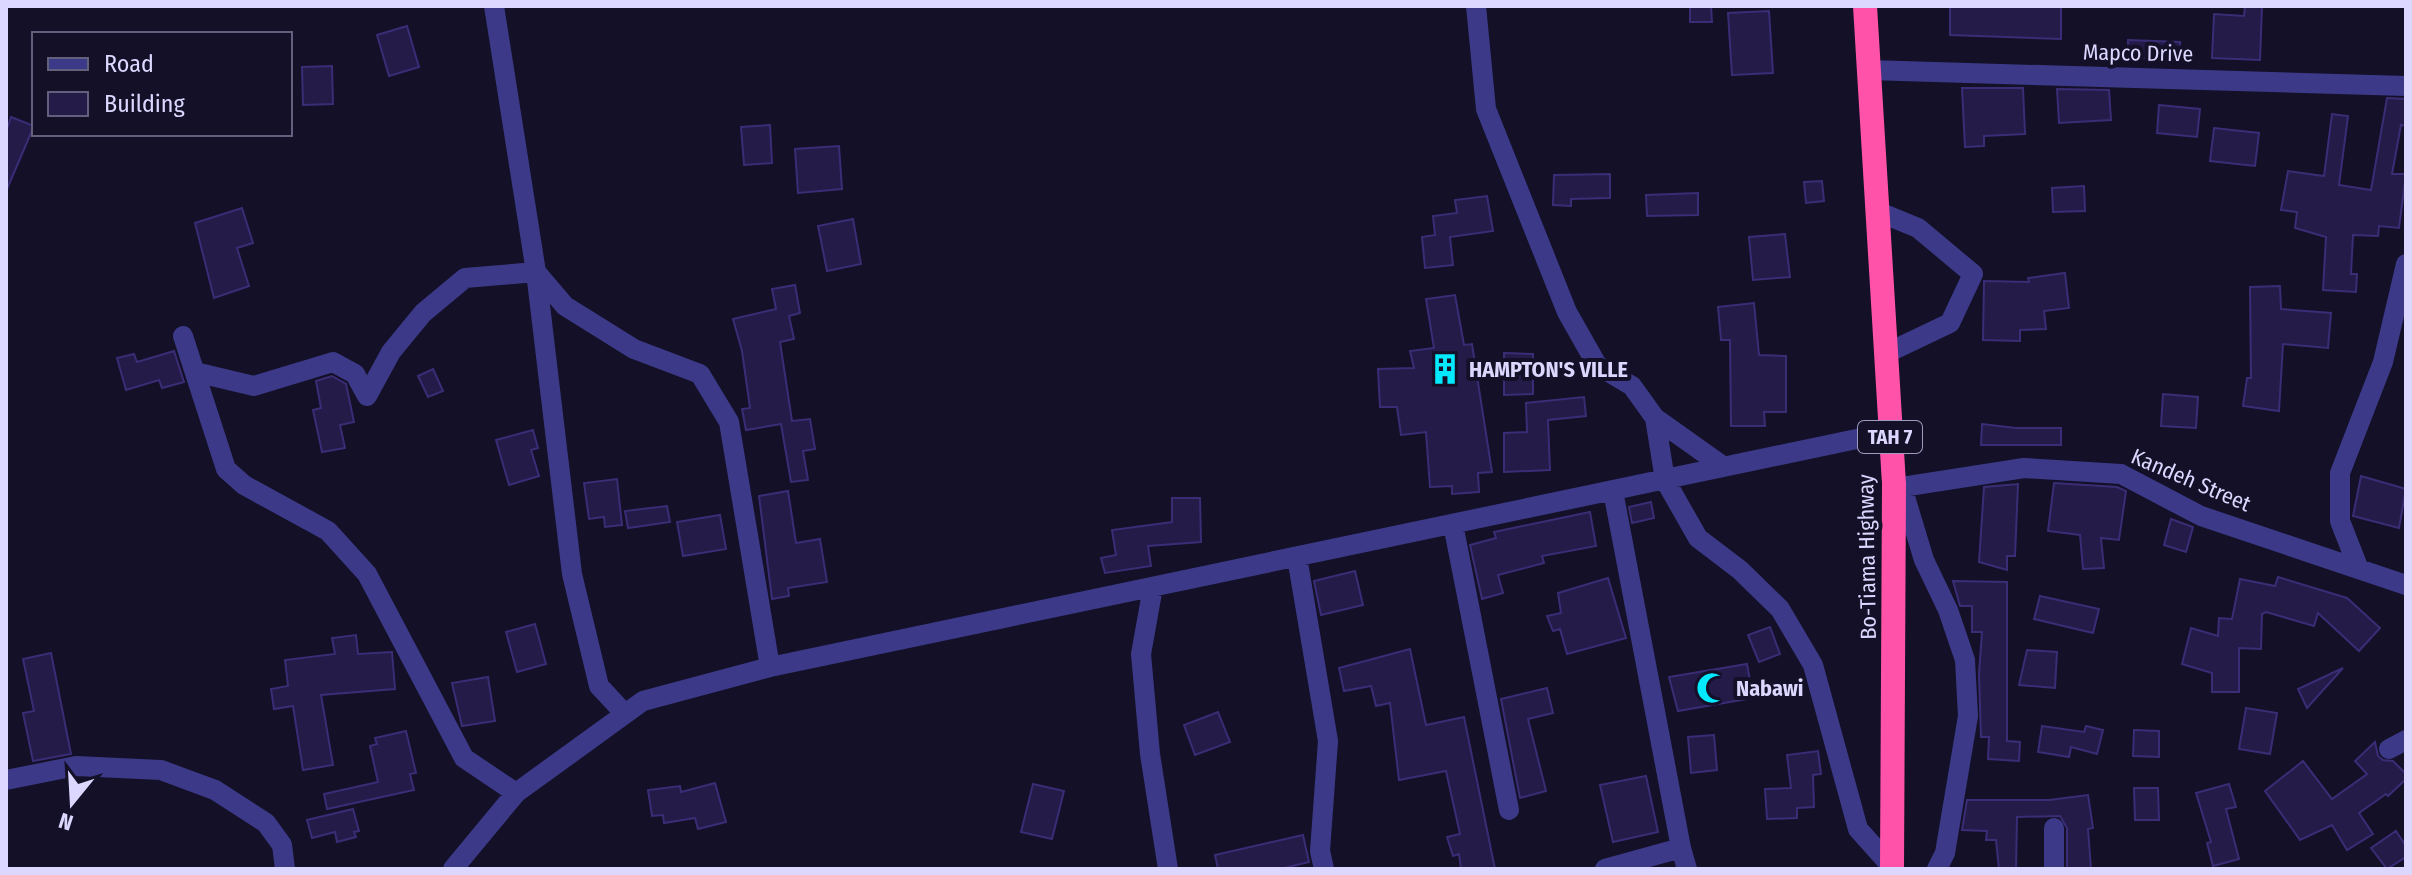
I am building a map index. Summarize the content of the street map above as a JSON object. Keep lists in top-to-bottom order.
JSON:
{
  "streets": {
    "highway": ["TAH 7", "Bo-Tiama Highway"],
    "street": ["Mapco Drive", "Kandeh Street"]
  },
  "crossings": [
    ["Mapco Drive", "Bo-Tiama Highway"],
    ["Kandeh Street", "Bo-Tiama Highway"]
  ],
  "places": {
    "building": ["HAMPTON'S VILLE"],
    "mosque": ["Nabawi"]
  },
  "legend": ["Road", "Building"],
  "north": "bottom"
}
